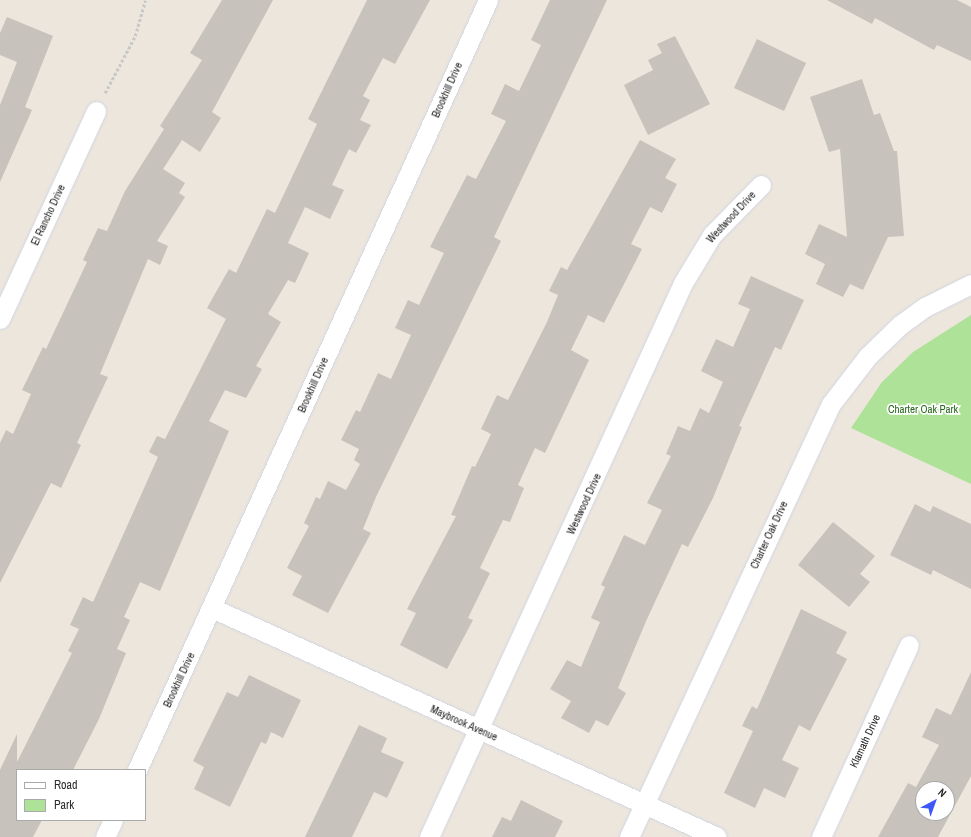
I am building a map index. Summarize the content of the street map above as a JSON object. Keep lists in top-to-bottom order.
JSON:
{
  "streets": {
    "street": [
      "Brookhill Drive",
      "El Rancho Drive",
      "Westwood Drive",
      "Charter Oak Drive",
      "Maybrook Avenue",
      "Klamath Drive"
    ]
  },
  "crossings": [
    ["Brookhill Drive", "Maybrook Avenue"],
    ["Westwood Drive", "Maybrook Avenue"],
    ["Charter Oak Drive", "Maybrook Avenue"]
  ],
  "parks": ["Charter Oak Park"],
  "legend": ["Road", "Park"],
  "north": "top right"
}
